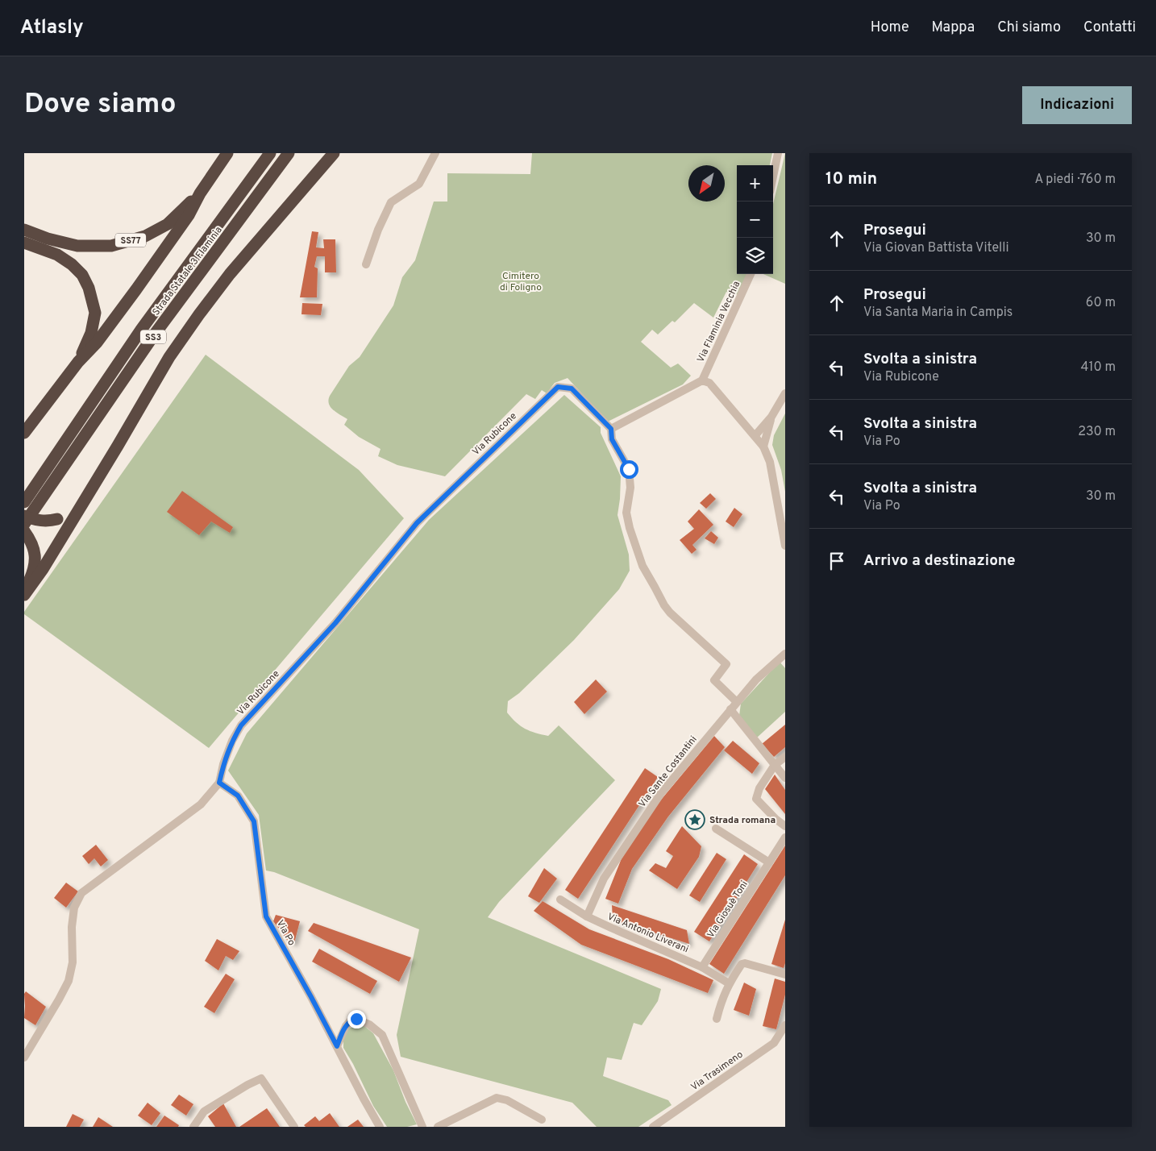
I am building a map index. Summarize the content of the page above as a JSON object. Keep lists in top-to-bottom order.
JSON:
{
  "streets": {
    "highway": ["SS77", "Strada Statale 3 Flaminia", "SS3"],
    "street": [
      "Via Flaminia Vecchia",
      "Via Rubicone",
      "Via Sante Costantini",
      "Via Giosuè Toni",
      "Via Po",
      "Via Antonio Liverani",
      "Via Trasimeno"
    ]
  },
  "crossings": [
    ["Via Rubicone", "Via Po"],
    ["Via Sante Costantini", "Via Antonio Liverani"],
    ["Via Giosuè Toni", "Via Antonio Liverani"]
  ],
  "parks": ["Cimitero di Foligno"],
  "places": {
    "place": ["Strada romana"]
  },
  "north": "bottom left",
  "page": {
    "header": "Atlasly",
    "nav": [
      "Home",
      "Mappa",
      "Chi siamo",
      "Contatti"
    ],
    "buttons": "Indicazioni",
    "title": "Dove siamo",
    "heading": ["10 min", "A piedi · 760 m"],
    "map_buttons": ["+", "−"],
    "list": [
      ["Prosegui", "Via Giovan Battista Vitelli", "30 m"],
      ["Prosegui", "Via Santa Maria in Campis", "60 m"],
      ["Svolta a sinistra", "Via Rubicone", "410 m"],
      ["Svolta a sinistra", "Via Po", "230 m"],
      ["Svolta a sinistra", "Via Po", "30 m"],
      "Arrivo a destinazione"
    ]
  }
}
